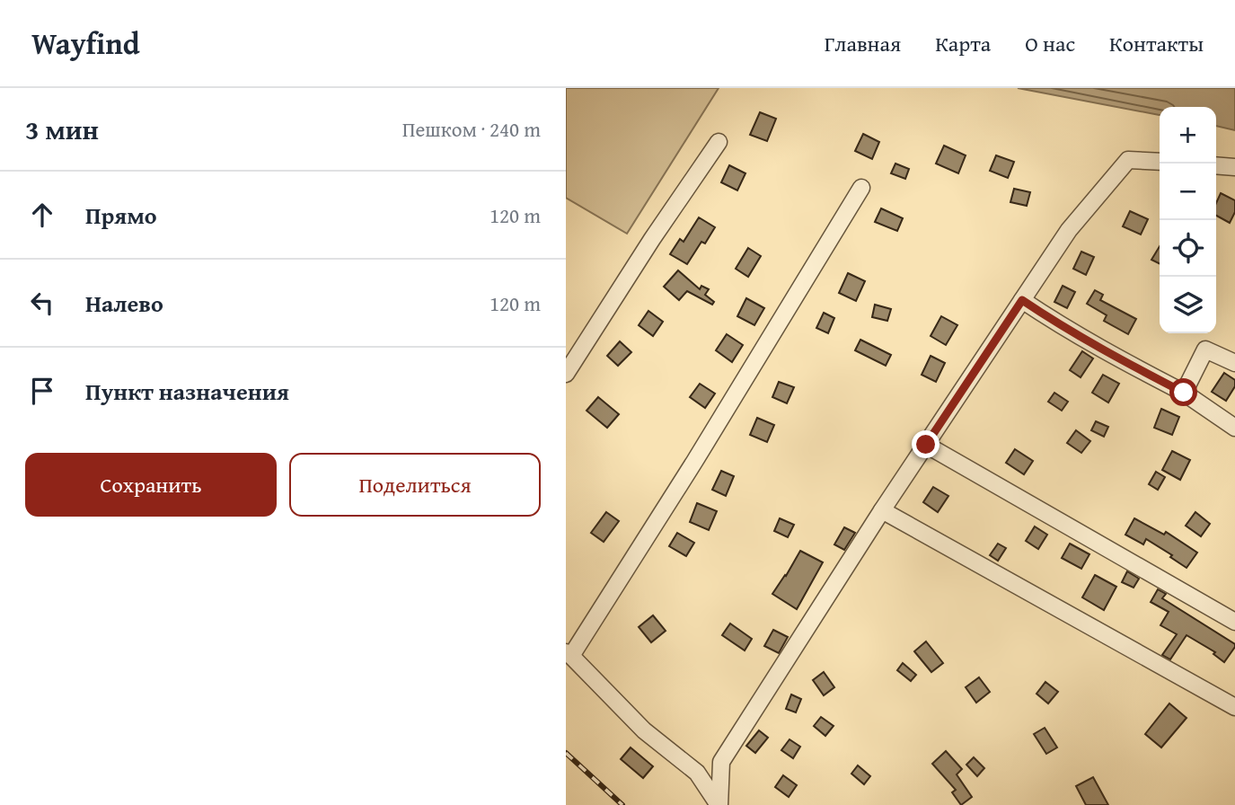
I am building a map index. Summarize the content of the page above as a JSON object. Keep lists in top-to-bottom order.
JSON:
{
  "page": {
    "header": "Wayfind",
    "nav": [
      "Главная",
      "Карта",
      "О нас",
      "Контакты"
    ],
    "heading": ["3 мин", "Пешком · 240 m"],
    "map_buttons": ["+", "−"],
    "list": [
      ["Прямо", "120 m"],
      ["Налево", "120 m"],
      "Пункт назначения"
    ],
    "buttons": ["Сохранить", "Поделиться"]
  }
}
